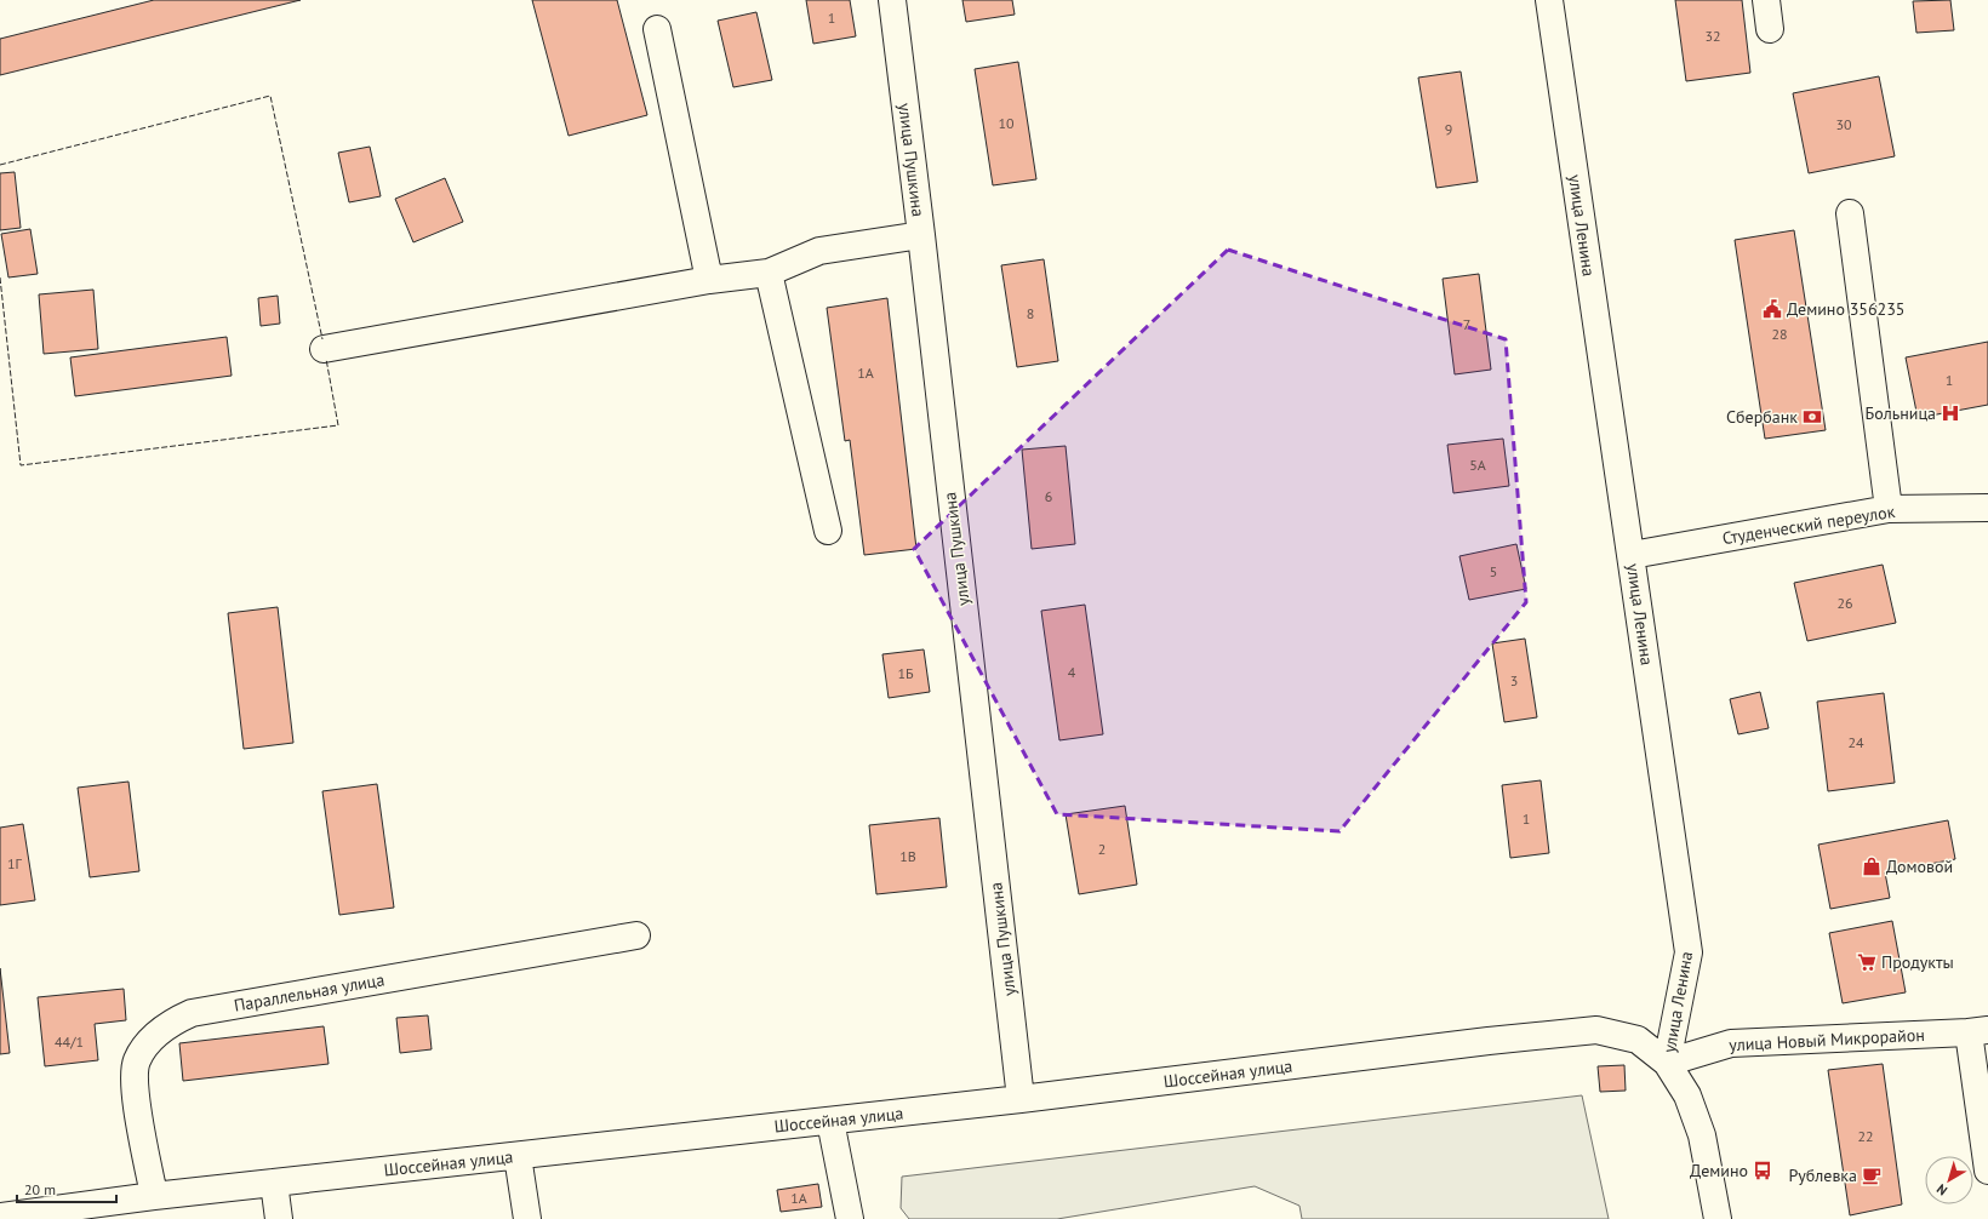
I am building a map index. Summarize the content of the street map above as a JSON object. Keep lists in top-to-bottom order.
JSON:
{
  "streets": {
    "street": [
      "улица Пушкина",
      "улица Ленина",
      "Студенческий переулок",
      "Параллельная улица",
      "улица Новый Микрорайон",
      "Шоссейная улица"
    ]
  },
  "crossings": [
    ["улица Пушкина", "Шоссейная улица"],
    ["улица Ленина", "Студенческий переулок"],
    ["улица Ленина", "улица Новый Микрорайон"],
    ["улица Ленина", "Шоссейная улица"],
    ["Параллельная улица", "Шоссейная улица"],
    ["улица Новый Микрорайон", "Шоссейная улица"]
  ],
  "places": {
    "public building": ["Демино 356235"],
    "hospital": ["Больница"],
    "bank": ["Сбербанк"],
    "shop": ["Домовой"],
    "supermarket": ["Продукты"],
    "bus stop": ["Демино"],
    "cafe": ["Рублевка"]
  },
  "house_numbers": [
    "1",
    "32",
    "10",
    "30",
    "9",
    "8",
    "7",
    "28",
    "1А",
    "1",
    "5А",
    "6",
    "5",
    "26",
    "4",
    "1Б",
    "3",
    "24",
    "1",
    "2",
    "1В",
    "1Г",
    "44/1",
    "22",
    "1А"
  ],
  "scale_bar": "20 m",
  "north": "bottom left"
}
